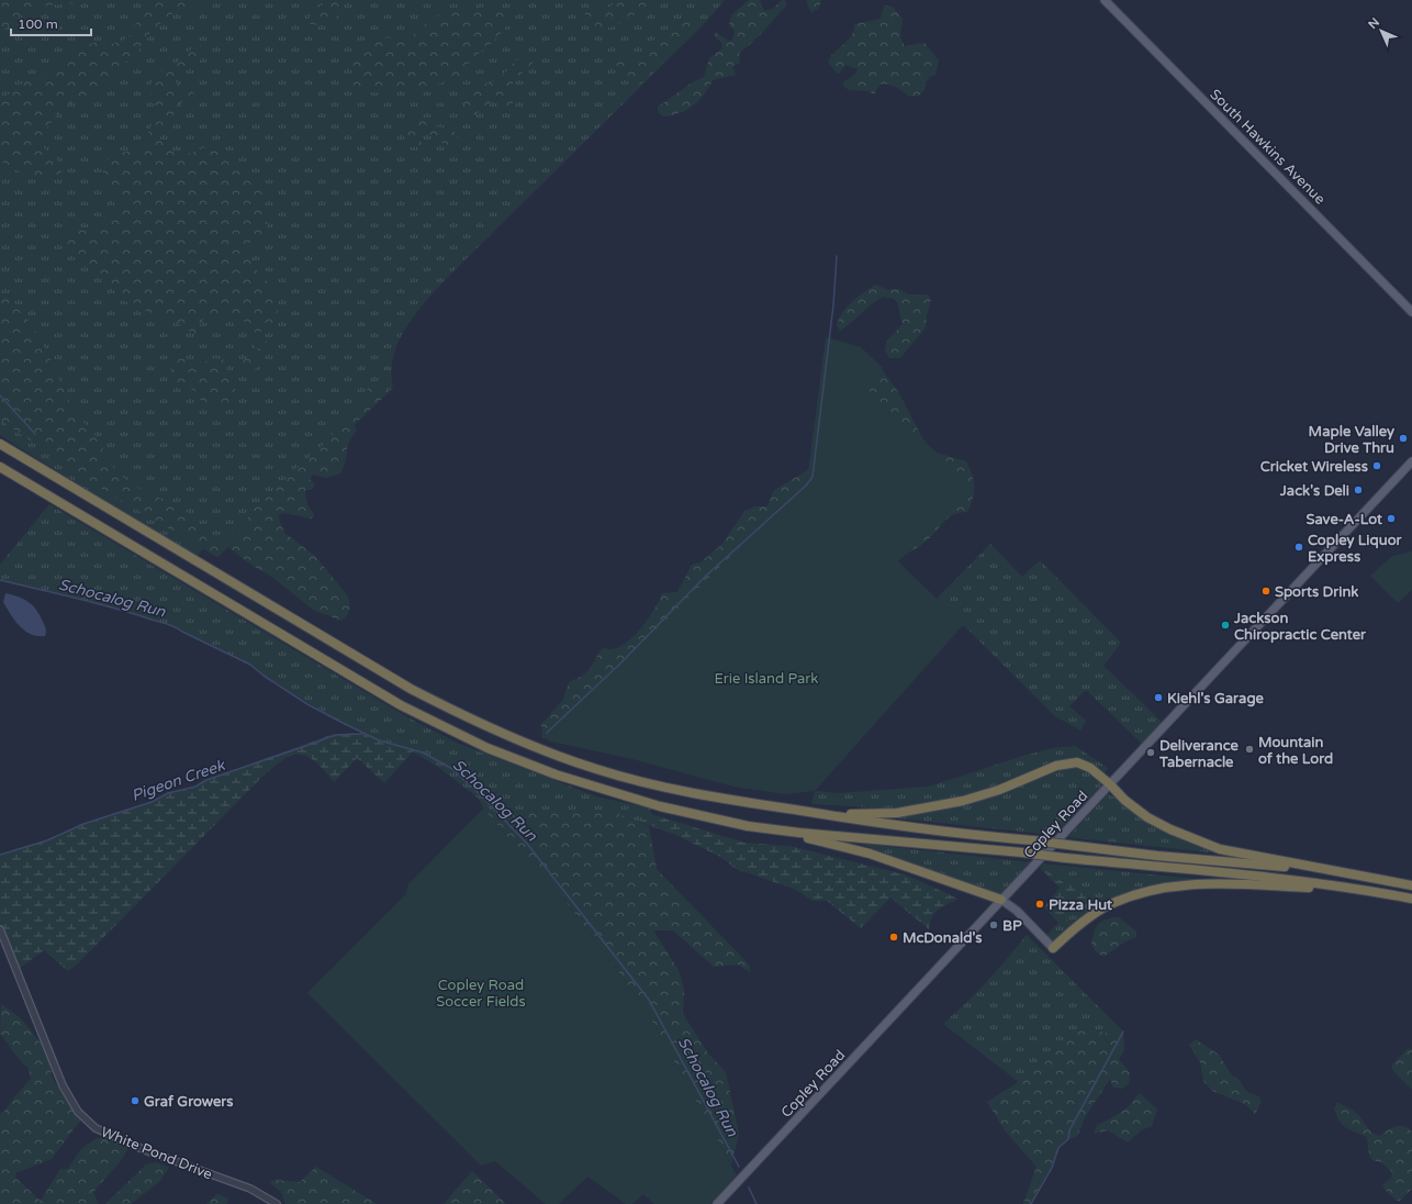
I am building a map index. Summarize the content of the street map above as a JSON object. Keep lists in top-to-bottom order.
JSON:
{
  "streets": {
    "main road": ["South Hawkins Avenue", "Copley Road"],
    "street": ["White Pond Drive"]
  },
  "water": ["Schocalog Run", "Pigeon Creek"],
  "parks": ["Erie Island Park", "Copley Road Soccer Fields"],
  "places": [
    "Maple Valley Drive Thru",
    "Cricket Wireless",
    "Jack's Deli",
    "Save-A-Lot",
    "Copley Liquor Express",
    "Sports Drink",
    "Jackson Chiropractic Center",
    "Kiehl's Garage",
    "Mountain of the Lord",
    "Deliverance Tabernacle",
    "Pizza Hut",
    "BP",
    "McDonald's",
    "Graf Growers"
  ],
  "scale_bar": "100 m",
  "north": "top left"
}
